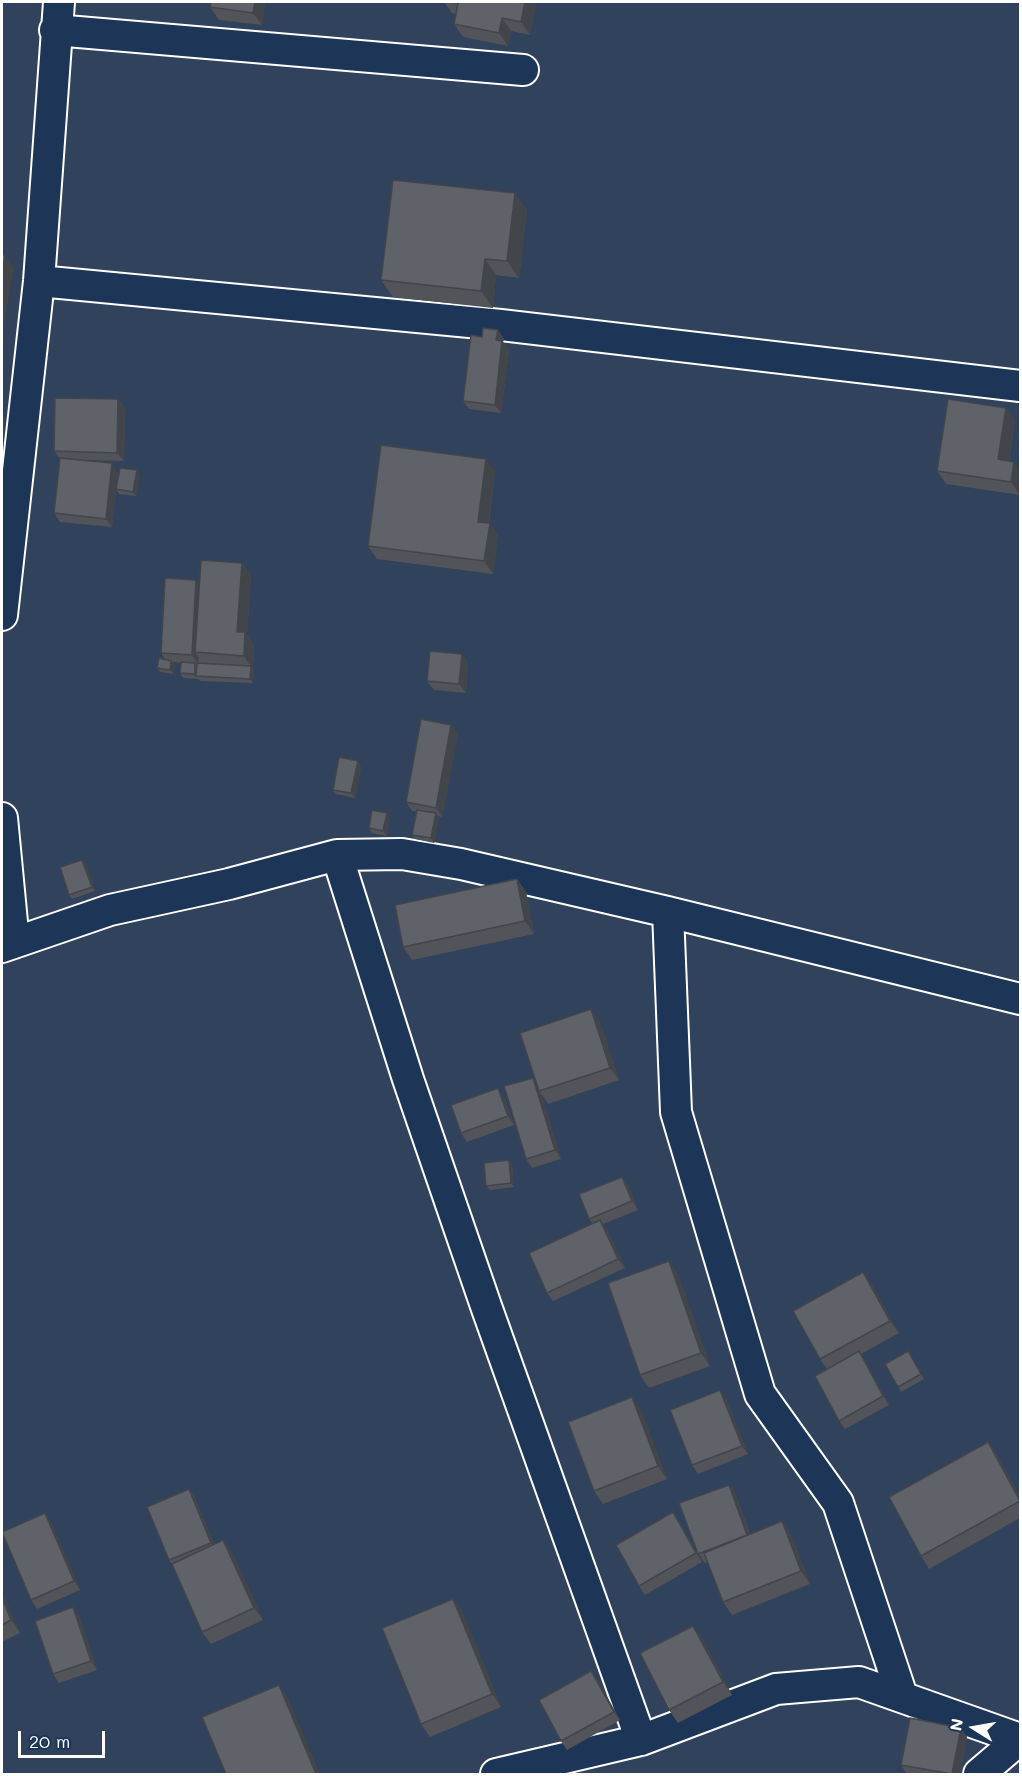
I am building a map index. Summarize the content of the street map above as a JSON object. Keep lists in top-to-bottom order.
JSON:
{
  "scale_bar": "20 m",
  "north": "left"
}
